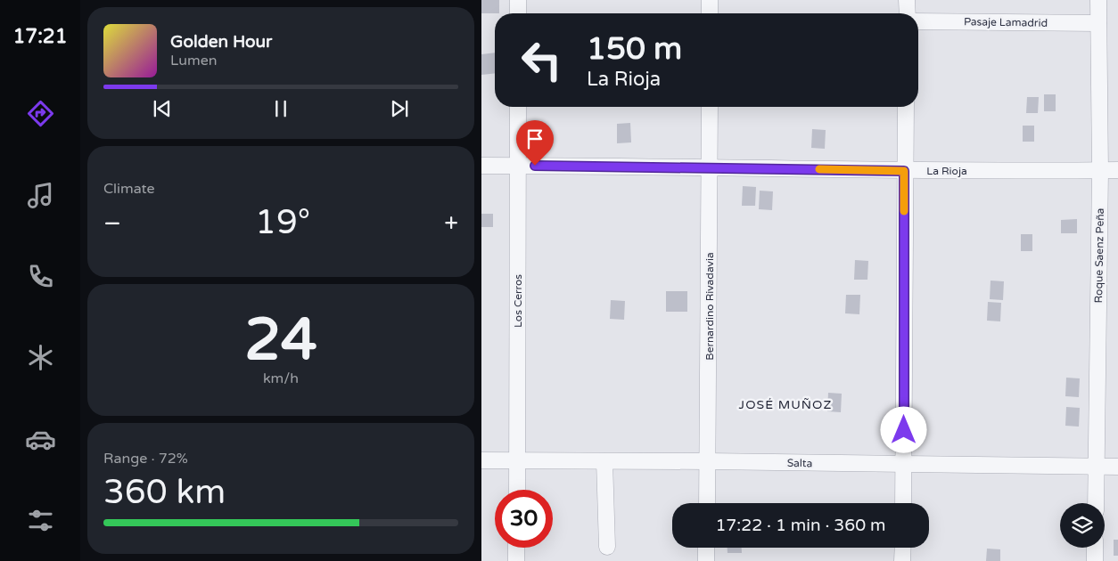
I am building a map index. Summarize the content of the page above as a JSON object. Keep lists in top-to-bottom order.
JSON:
{
  "streets": {
    "street": [
      "Pasaje Lamadrid",
      "La Rioja",
      "Roque Saenz Peña",
      "Los Cerros",
      "Bernardino Rivadavia",
      "Salta"
    ]
  },
  "crossings": [
    ["Pasaje Lamadrid", "Roque Saenz Peña"],
    ["La Rioja", "Roque Saenz Peña"],
    ["La Rioja", "Los Cerros"],
    ["La Rioja", "Bernardino Rivadavia"],
    ["Roque Saenz Peña", "Salta"],
    ["Los Cerros", "Salta"],
    ["Bernardino Rivadavia", "Salta"]
  ],
  "districts": ["JOSÉ MUÑOZ"],
  "page": {
    "tabs": "17:21",
    "turn": ["150 m", "La Rioja"],
    "song": ["Golden Hour", "Lumen"],
    "tile": [
      "Climate",
      ["24", "km/h"],
      ["Range · 72%", "360 km"]
    ],
    "heat": ["−", "19°", "+"],
    "limit": "30",
    "trip": "17:22 · 1 min · 360 m"
  }
}
